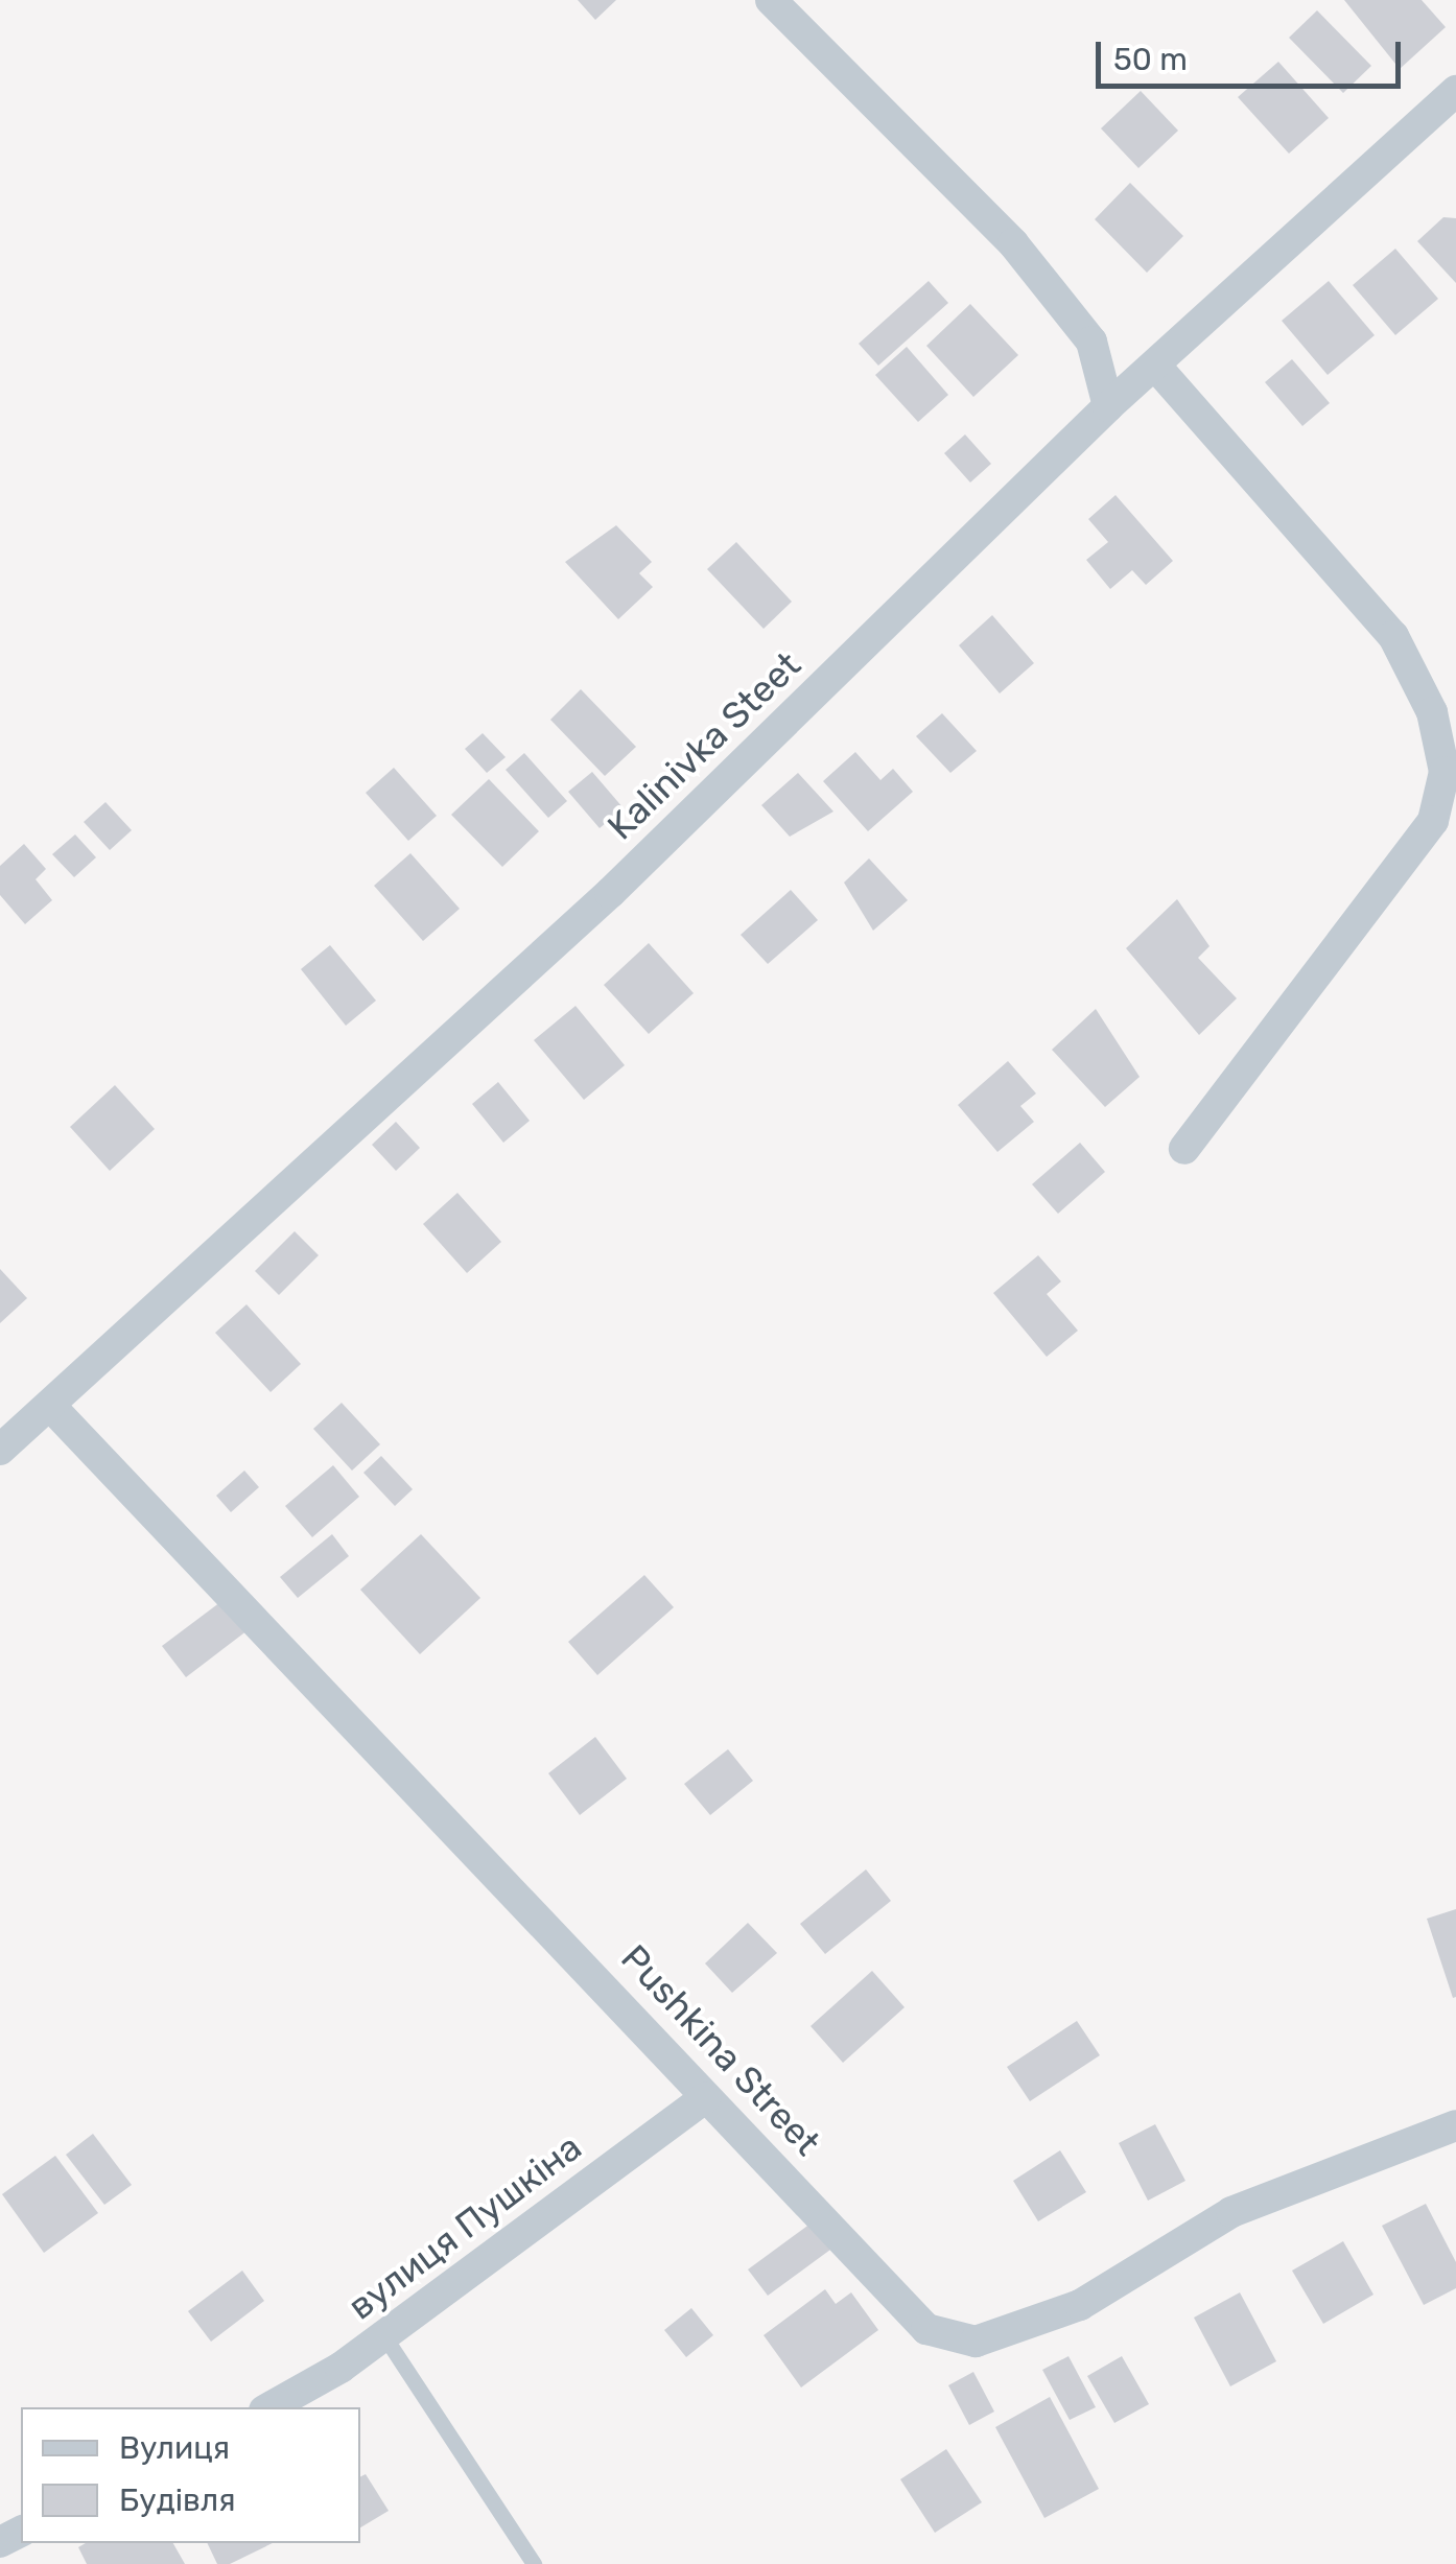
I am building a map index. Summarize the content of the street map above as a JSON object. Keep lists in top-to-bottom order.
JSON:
{
  "streets": {
    "street": ["Kalinivka Steet", "Pushkina Street", "вулиця Пушкіна"]
  },
  "crossings": [
    ["Kalinivka Steet", "Pushkina Street"],
    ["Pushkina Street", "вулиця Пушкіна"]
  ],
  "legend": ["Вулиця", "Будівля"],
  "scale_bar": "50 m"
}
